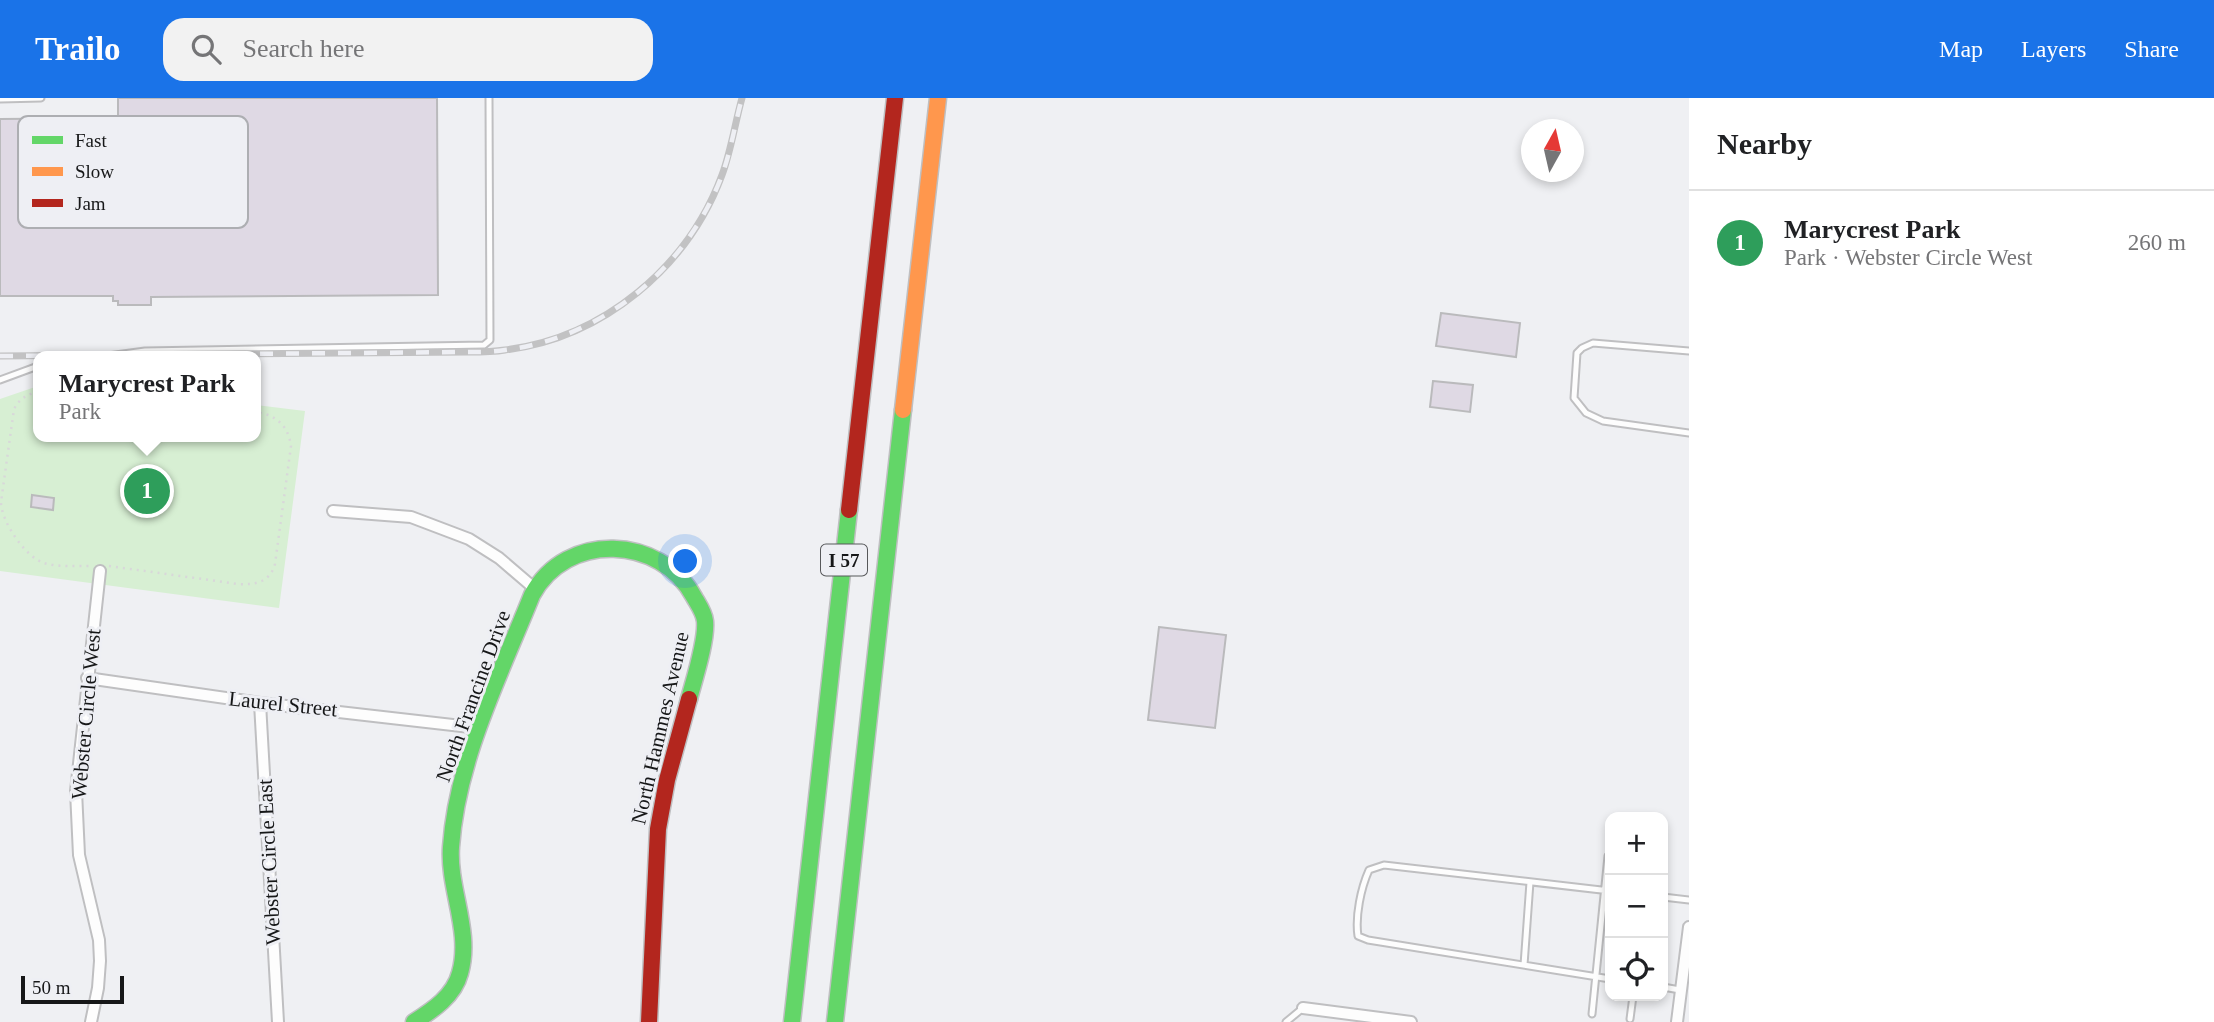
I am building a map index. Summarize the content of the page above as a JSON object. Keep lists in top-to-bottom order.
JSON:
{
  "streets": {
    "main road": ["I 57", "North Francine Drive", "North Hammes Avenue"],
    "street": ["Laurel Street", "Webster Circle West", "Webster Circle East"]
  },
  "crossings": [
    ["North Francine Drive", "Laurel Street"],
    ["North Francine Drive", "North Hammes Avenue"],
    ["Laurel Street", "Webster Circle West"],
    ["Laurel Street", "Webster Circle East"]
  ],
  "legend": ["Fast", "Slow", "Jam"],
  "scale_bar": "50 m",
  "north": "top",
  "page": {
    "header": "Trailo",
    "search": "Search here",
    "nav": ["Map", "Layers", "Share"],
    "heading": "Nearby",
    "list": [
      {
        "mark": "1",
        "name": "Marycrest Park",
        "note": "Park · Webster Circle West",
        "value": "260 m"
      }
    ],
    "popup": ["Marycrest Park", "Park"],
    "pins": "1",
    "map_buttons": ["+", "−"],
    "scale": "50 m"
  }
}
